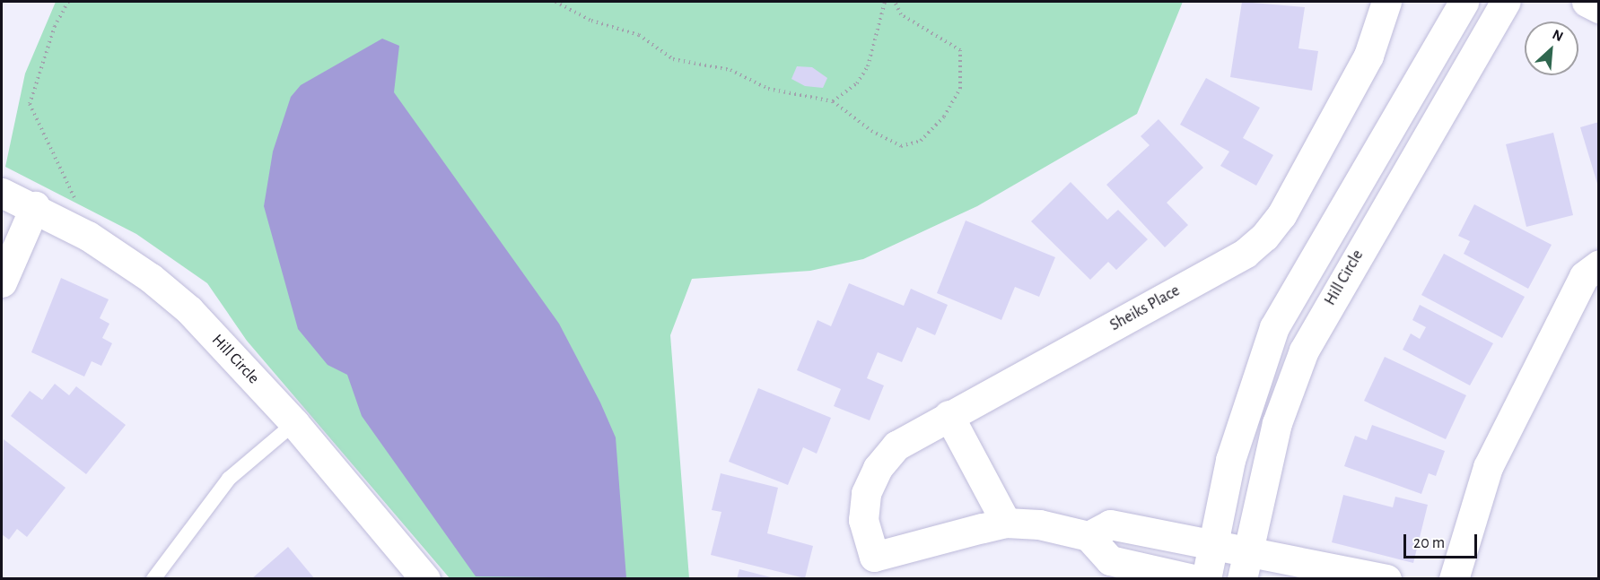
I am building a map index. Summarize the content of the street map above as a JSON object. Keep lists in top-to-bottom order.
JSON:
{
  "streets": {
    "street": ["Hill Circle", "Sheiks Place"]
  },
  "scale_bar": "20 m",
  "north": "top right"
}
